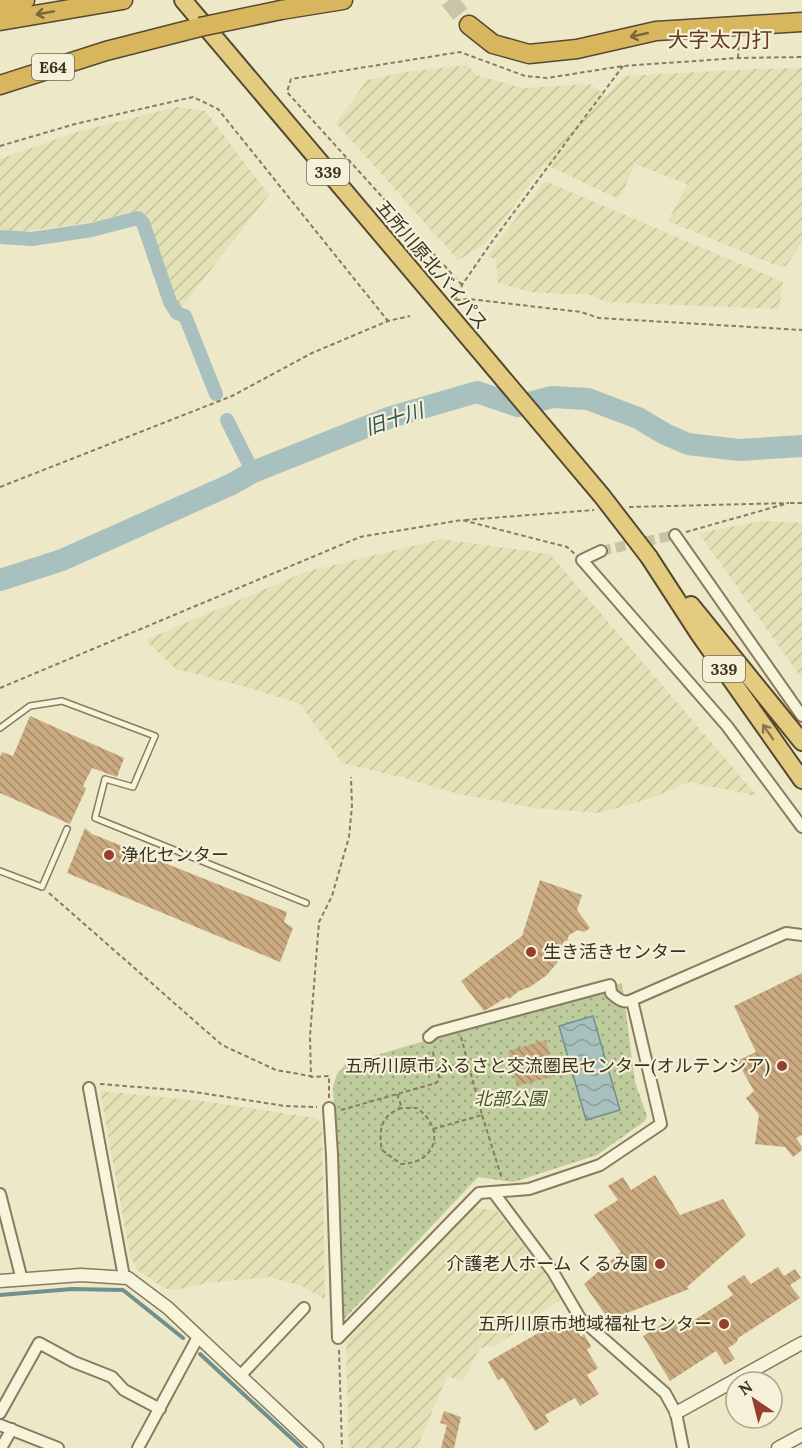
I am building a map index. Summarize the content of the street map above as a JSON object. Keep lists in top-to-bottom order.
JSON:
{
  "streets": {
    "highway": ["E64", "339", "五所川原北バイパス"]
  },
  "districts": ["大字太刀打"],
  "water": ["旧十川"],
  "parks": ["北部公園"],
  "places": [
    "浄化センター",
    "生き活きセンター",
    "五所川原市ふるさと交流圏民センター(オルテンシア)",
    "介護老人ホーム くるみ園",
    "五所川原市地域福祉センター"
  ],
  "north": "top left"
}
